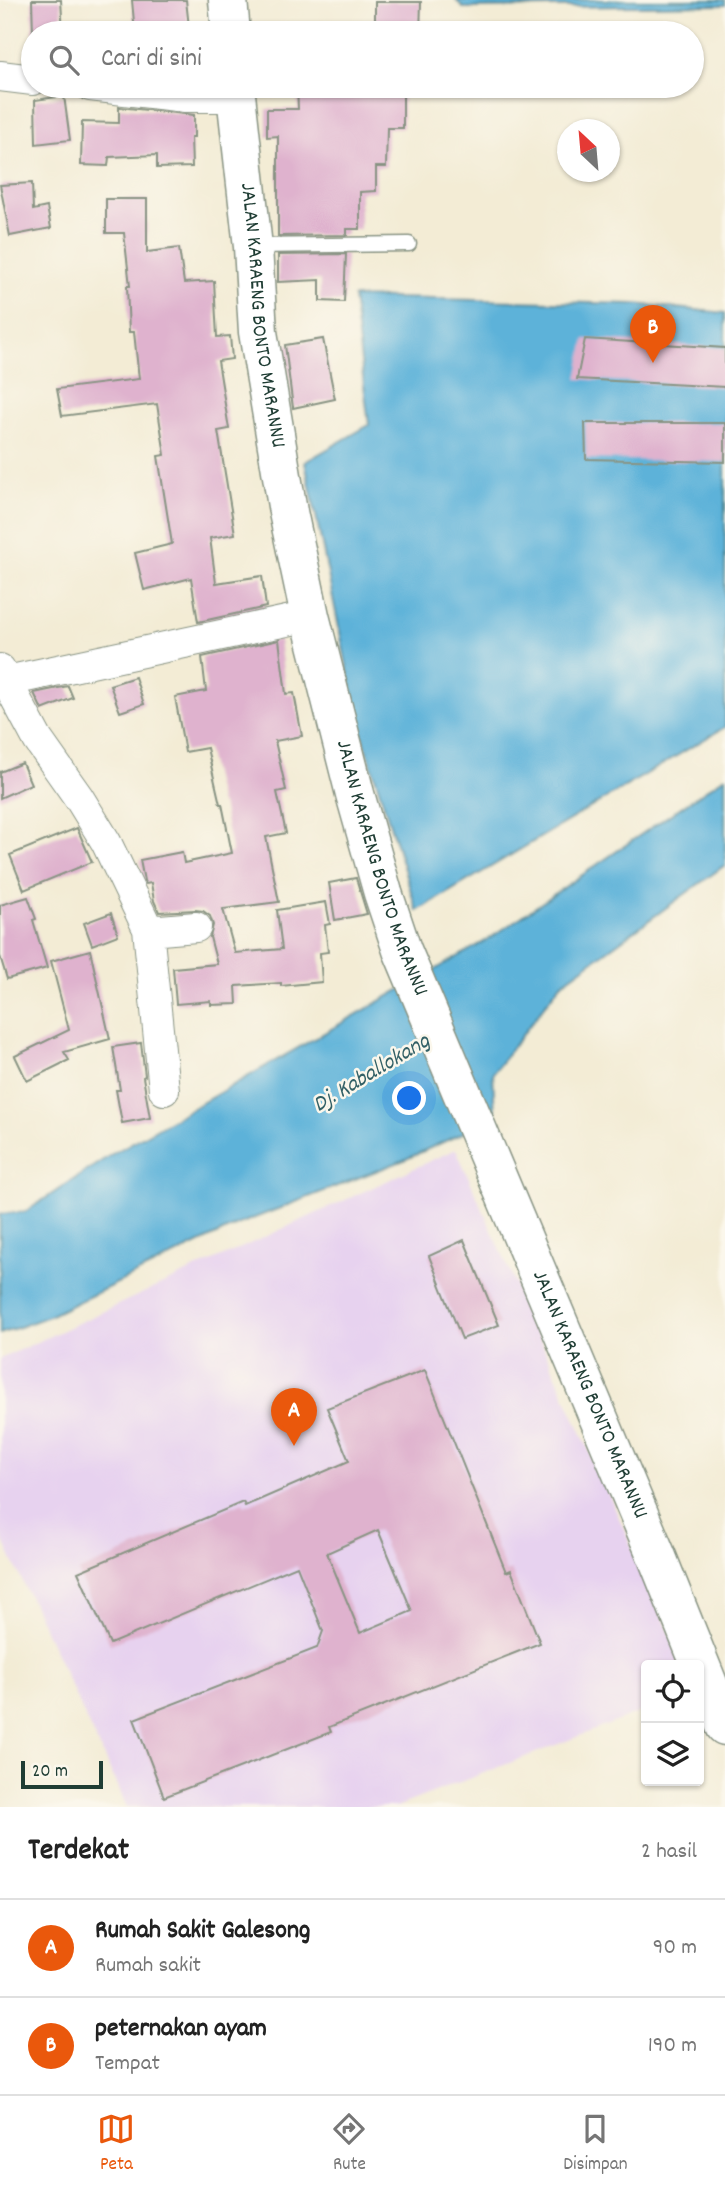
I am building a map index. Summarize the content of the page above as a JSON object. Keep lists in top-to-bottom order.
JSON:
{
  "streets": {
    "main road": ["JALAN KARAENG BONTO MARANNU"]
  },
  "water": ["Dj. Kaballokang"],
  "scale_bar": "20 m",
  "north": "top left",
  "page": {
    "search": "Cari di sini",
    "pins": ["B", "A"],
    "scale": "20 m",
    "heading": ["Terdekat", "2 hasil"],
    "list": [
      {
        "mark": "A",
        "name": "Rumah Sakit Galesong",
        "note": "Rumah sakit",
        "value": "90 m"
      },
      {
        "mark": "B",
        "name": "peternakan ayam",
        "note": "Tempat",
        "value": "190 m"
      }
    ],
    "nav": ["Peta", "Rute", "Disimpan"]
  }
}
